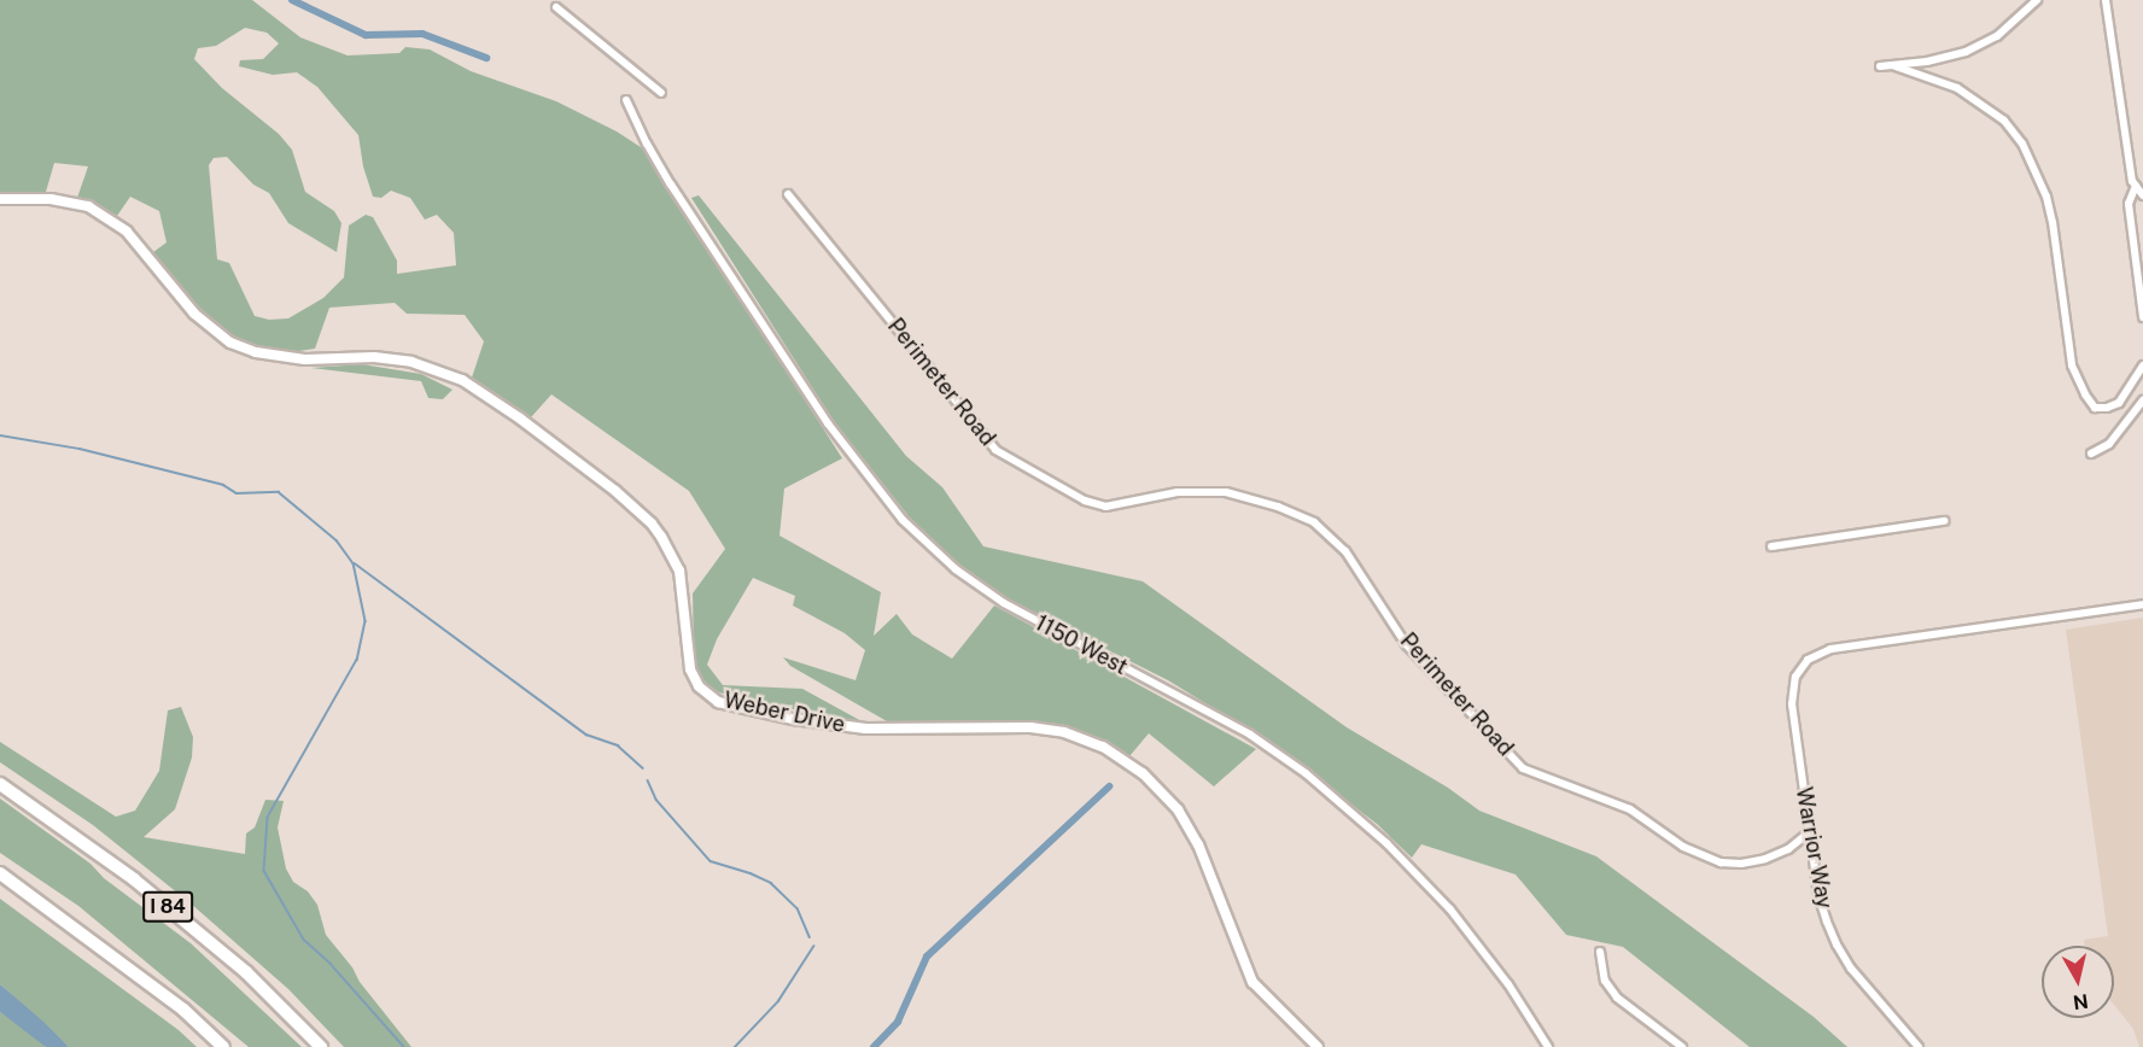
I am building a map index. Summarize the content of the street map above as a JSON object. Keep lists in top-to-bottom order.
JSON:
{
  "streets": {
    "highway": ["I 84"],
    "street": [
      "Perimeter Road",
      "1150 West",
      "Weber Drive",
      "Warrior Way"
    ]
  },
  "crossings": [
    ["Perimeter Road", "Warrior Way"]
  ],
  "north": "bottom"
}
